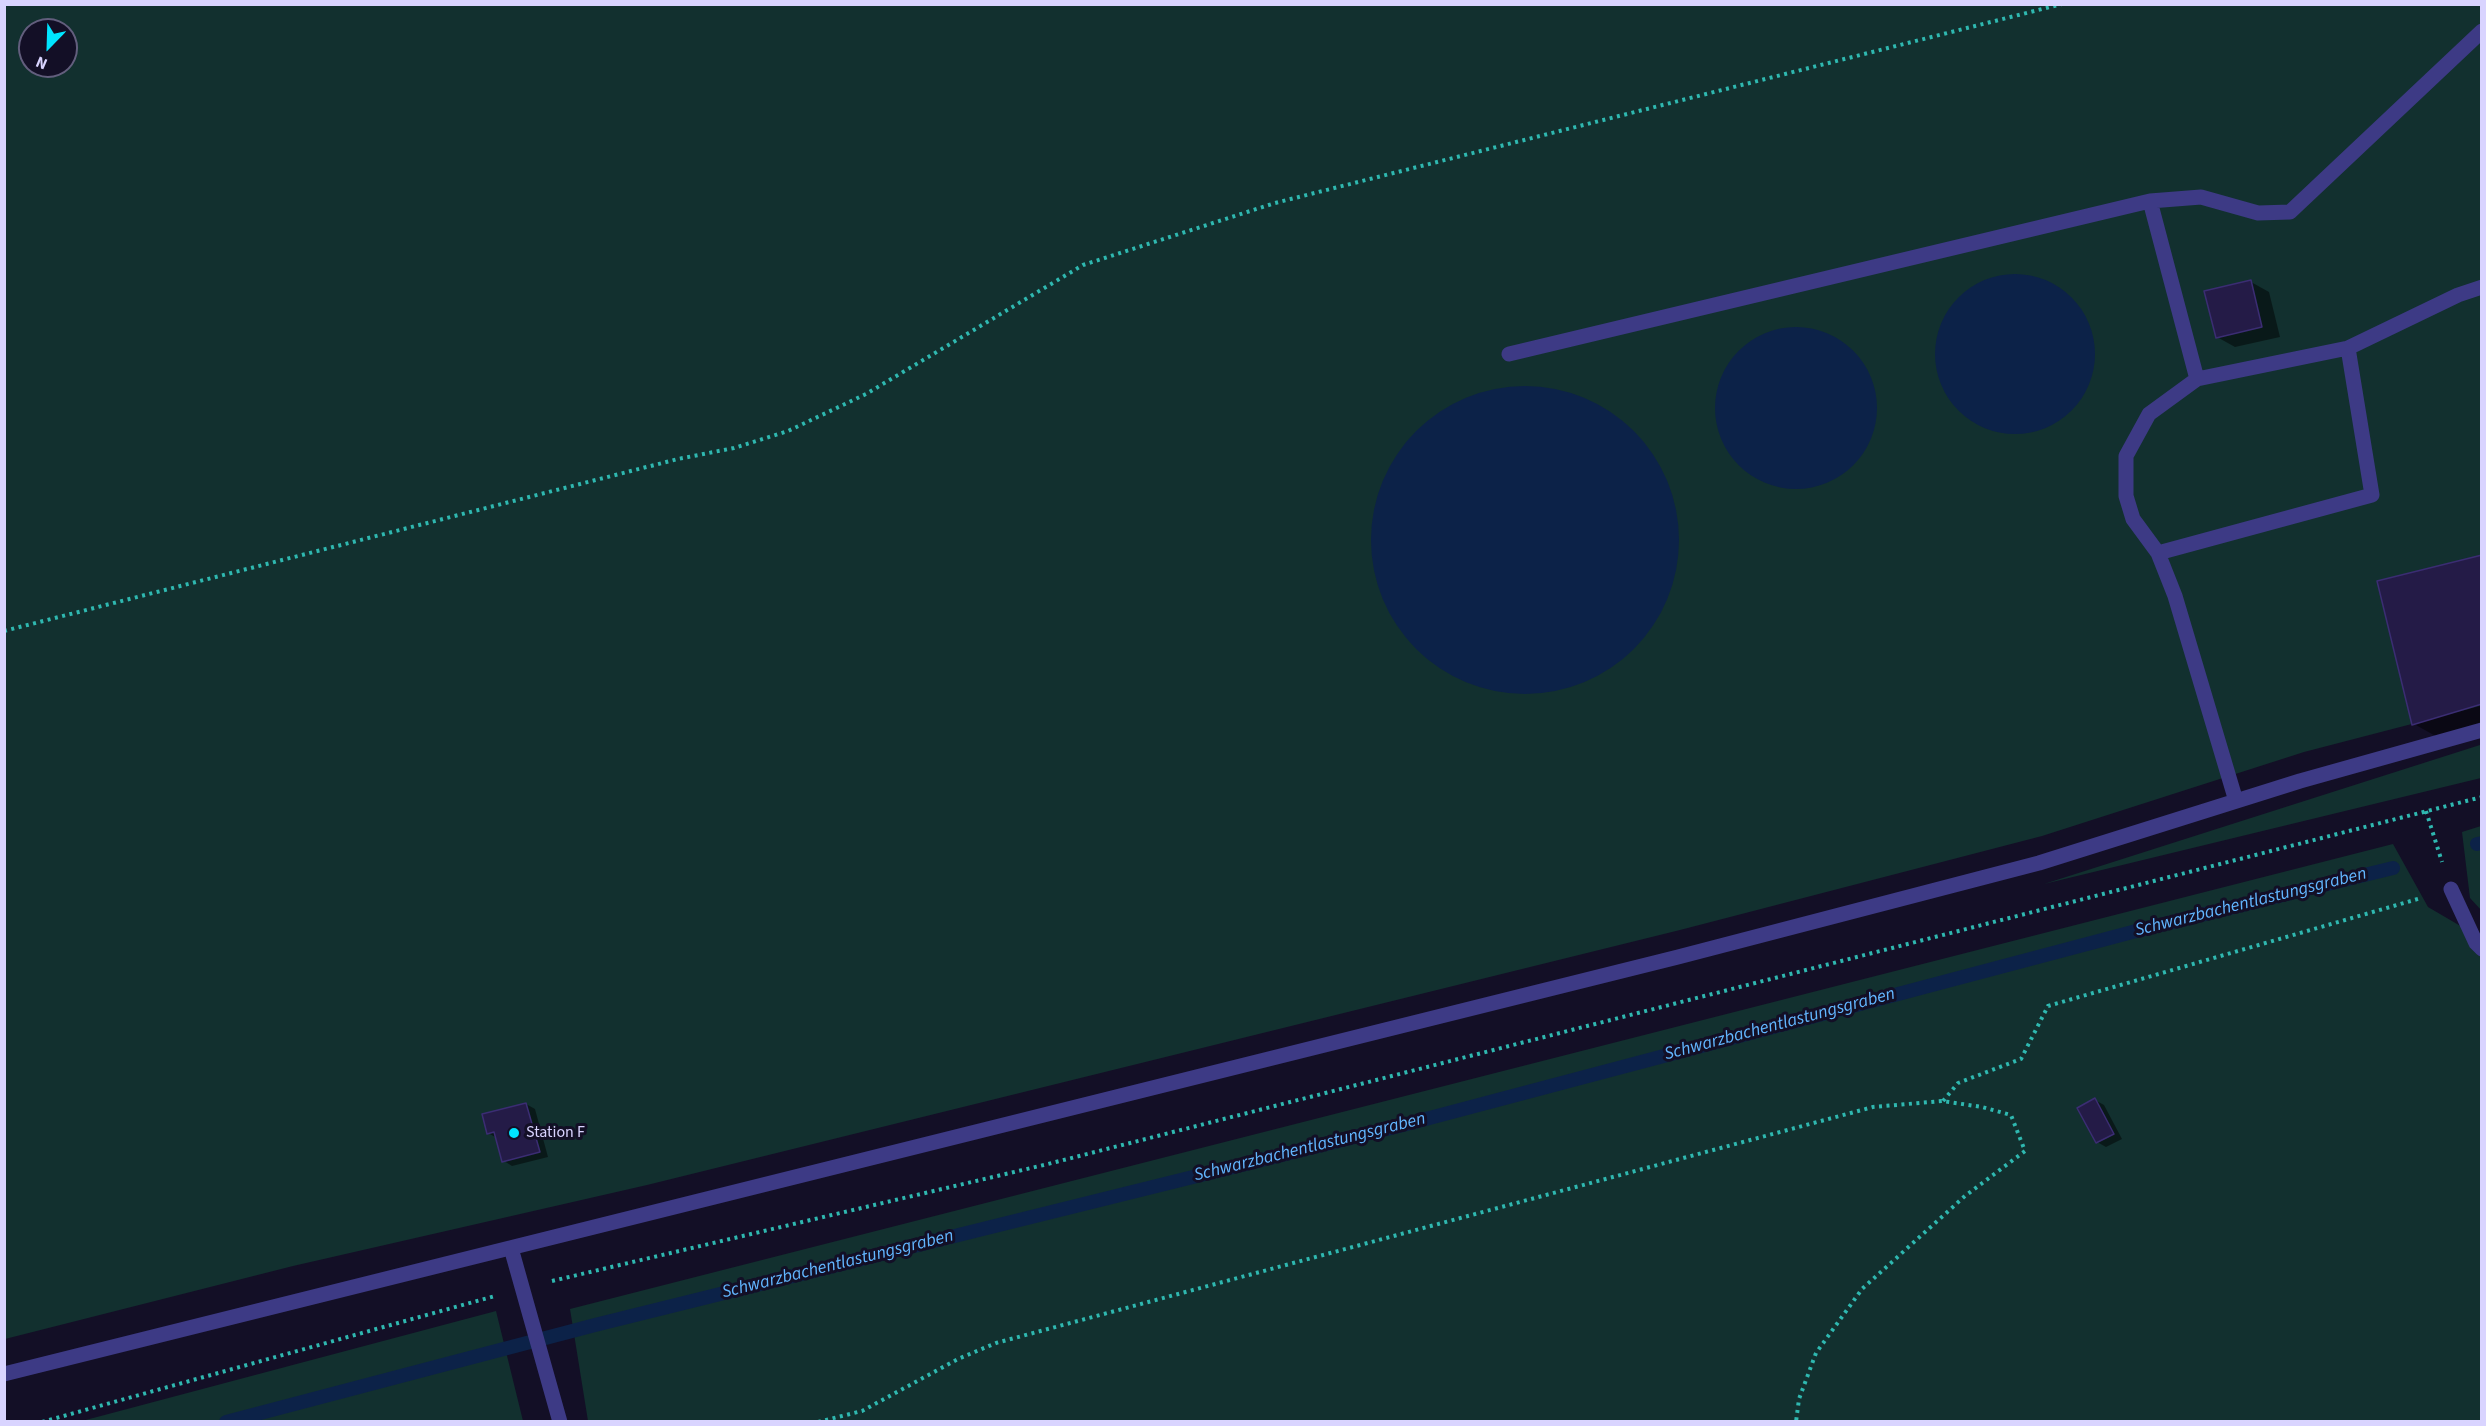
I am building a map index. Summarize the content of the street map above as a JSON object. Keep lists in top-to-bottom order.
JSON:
{
  "water": ["Schwarzbachentlastungsgraben"],
  "places": ["Station F"],
  "north": "bottom left"
}
